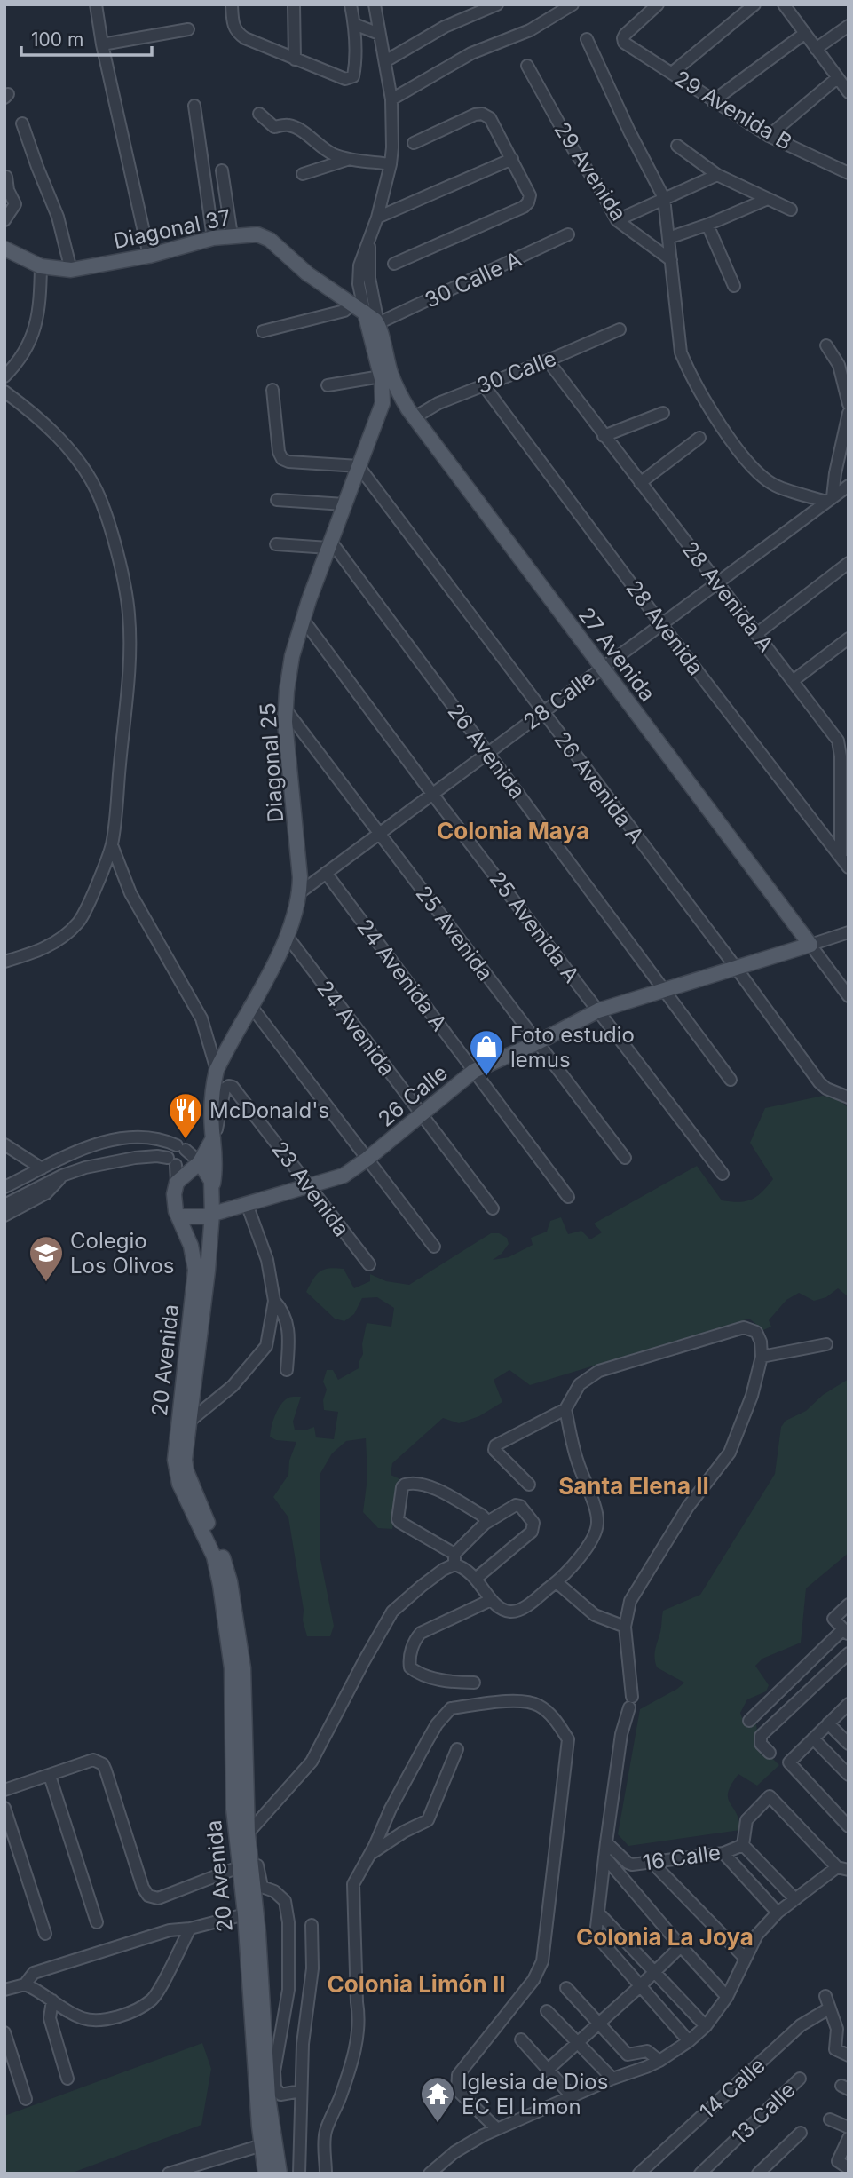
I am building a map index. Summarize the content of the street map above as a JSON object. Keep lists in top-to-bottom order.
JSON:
{
  "streets": {
    "main road": [
      "Diagonal 37",
      "27 Avenida",
      "Diagonal 25",
      "26 Calle",
      "20 Avenida"
    ],
    "street": [
      "29 Avenida B",
      "29 Avenida",
      "30 Calle A",
      "30 Calle",
      "28 Avenida A",
      "28 Avenida",
      "28 Calle",
      "26 Avenida",
      "26 Avenida A",
      "25 Avenida A",
      "25 Avenida",
      "24 Avenida A",
      "24 Avenida",
      "23 Avenida",
      "16 Calle",
      "14 Calle",
      "13 Calle"
    ]
  },
  "crossings": [
    ["Diagonal 37", "30 Calle A"],
    ["Diagonal 37", "27 Avenida"],
    ["Diagonal 37", "Diagonal 25"],
    ["30 Calle A", "27 Avenida"],
    ["30 Calle A", "Diagonal 25"],
    ["30 Calle", "28 Avenida A"],
    ["30 Calle", "28 Avenida"],
    ["30 Calle", "27 Avenida"],
    ["28 Avenida A", "28 Avenida"],
    ["28 Avenida A", "28 Calle"],
    ["28 Avenida", "28 Calle"],
    ["27 Avenida", "28 Calle"],
    ["27 Avenida", "Diagonal 25"],
    ["27 Avenida", "26 Calle"],
    ["28 Calle", "26 Avenida"],
    ["28 Calle", "Diagonal 25"],
    ["28 Calle", "26 Avenida A"],
    ["28 Calle", "25 Avenida A"],
    ["28 Calle", "25 Avenida"],
    ["28 Calle", "24 Avenida A"],
    ["26 Avenida", "Diagonal 25"],
    ["26 Avenida", "26 Calle"],
    ["Diagonal 25", "26 Avenida A"],
    ["Diagonal 25", "25 Avenida A"],
    ["Diagonal 25", "25 Avenida"],
    ["Diagonal 25", "24 Avenida"],
    ["Diagonal 25", "23 Avenida"],
    ["Diagonal 25", "20 Avenida"],
    ["26 Avenida A", "26 Calle"],
    ["25 Avenida A", "26 Calle"],
    ["25 Avenida", "26 Calle"],
    ["24 Avenida A", "26 Calle"],
    ["24 Avenida", "26 Calle"],
    ["26 Calle", "23 Avenida"],
    ["26 Calle", "20 Avenida"]
  ],
  "districts": [
    "Colonia Maya",
    "Santa Elena II",
    "Colonia La Joya",
    "Colonia Limón II"
  ],
  "places": {
    "shop": ["Foto estudio lemus"],
    "restaurant": ["McDonald's"],
    "school or university": ["Colegio Los Olivos"],
    "temple": ["Iglesia de Dios EC El Limon"]
  },
  "scale_bar": "100 m"
}
